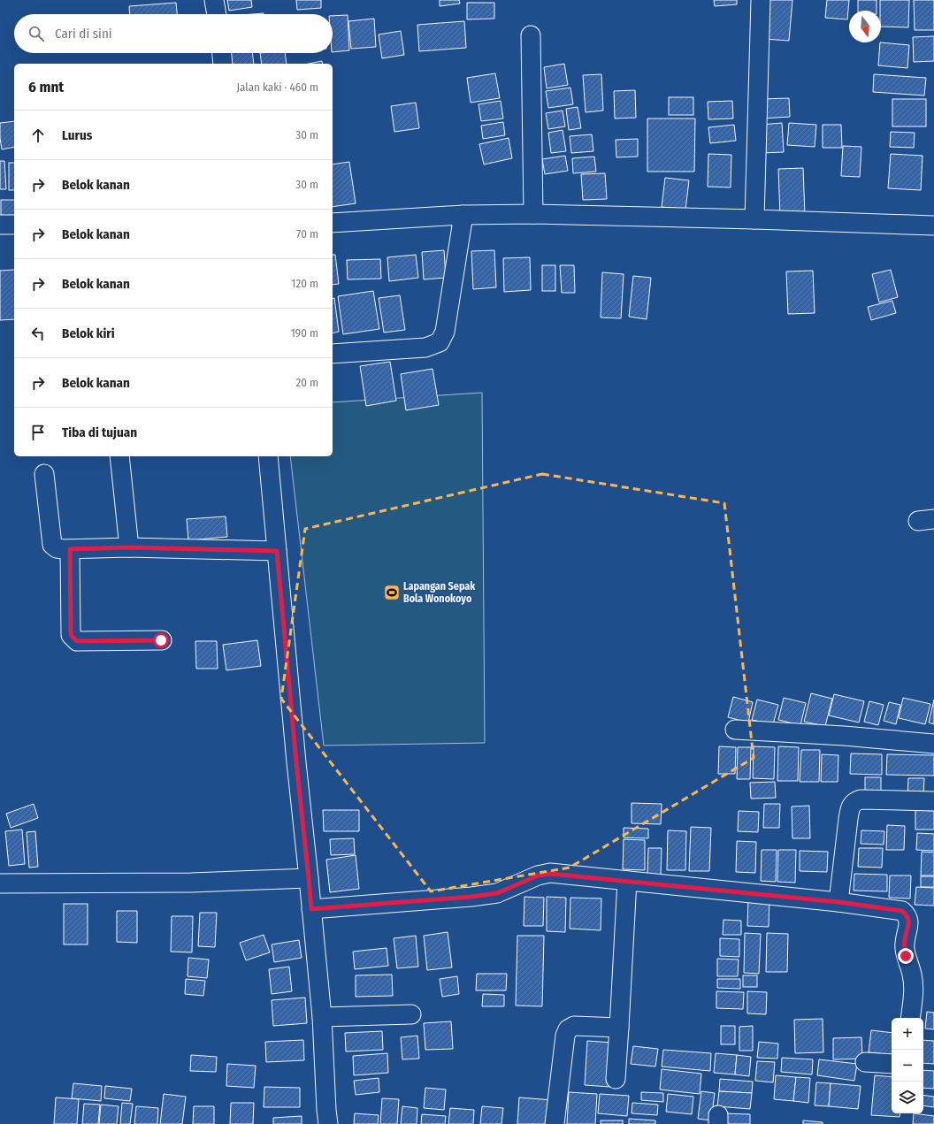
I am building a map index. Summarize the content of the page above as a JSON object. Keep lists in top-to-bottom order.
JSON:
{
  "places": {
    "sports": ["Lapangan Sepak Bola Wonokoyo"]
  },
  "north": "bottom",
  "page": {
    "search": "Cari di sini",
    "heading": ["6 mnt", "Jalan kaki · 460 m"],
    "list": [
      ["Lurus", "30 m"],
      ["Belok kanan", "30 m"],
      ["Belok kanan", "70 m"],
      ["Belok kanan", "120 m"],
      ["Belok kiri", "190 m"],
      ["Belok kanan", "20 m"],
      "Tiba di tujuan"
    ],
    "map_buttons": ["+", "−"]
  }
}
